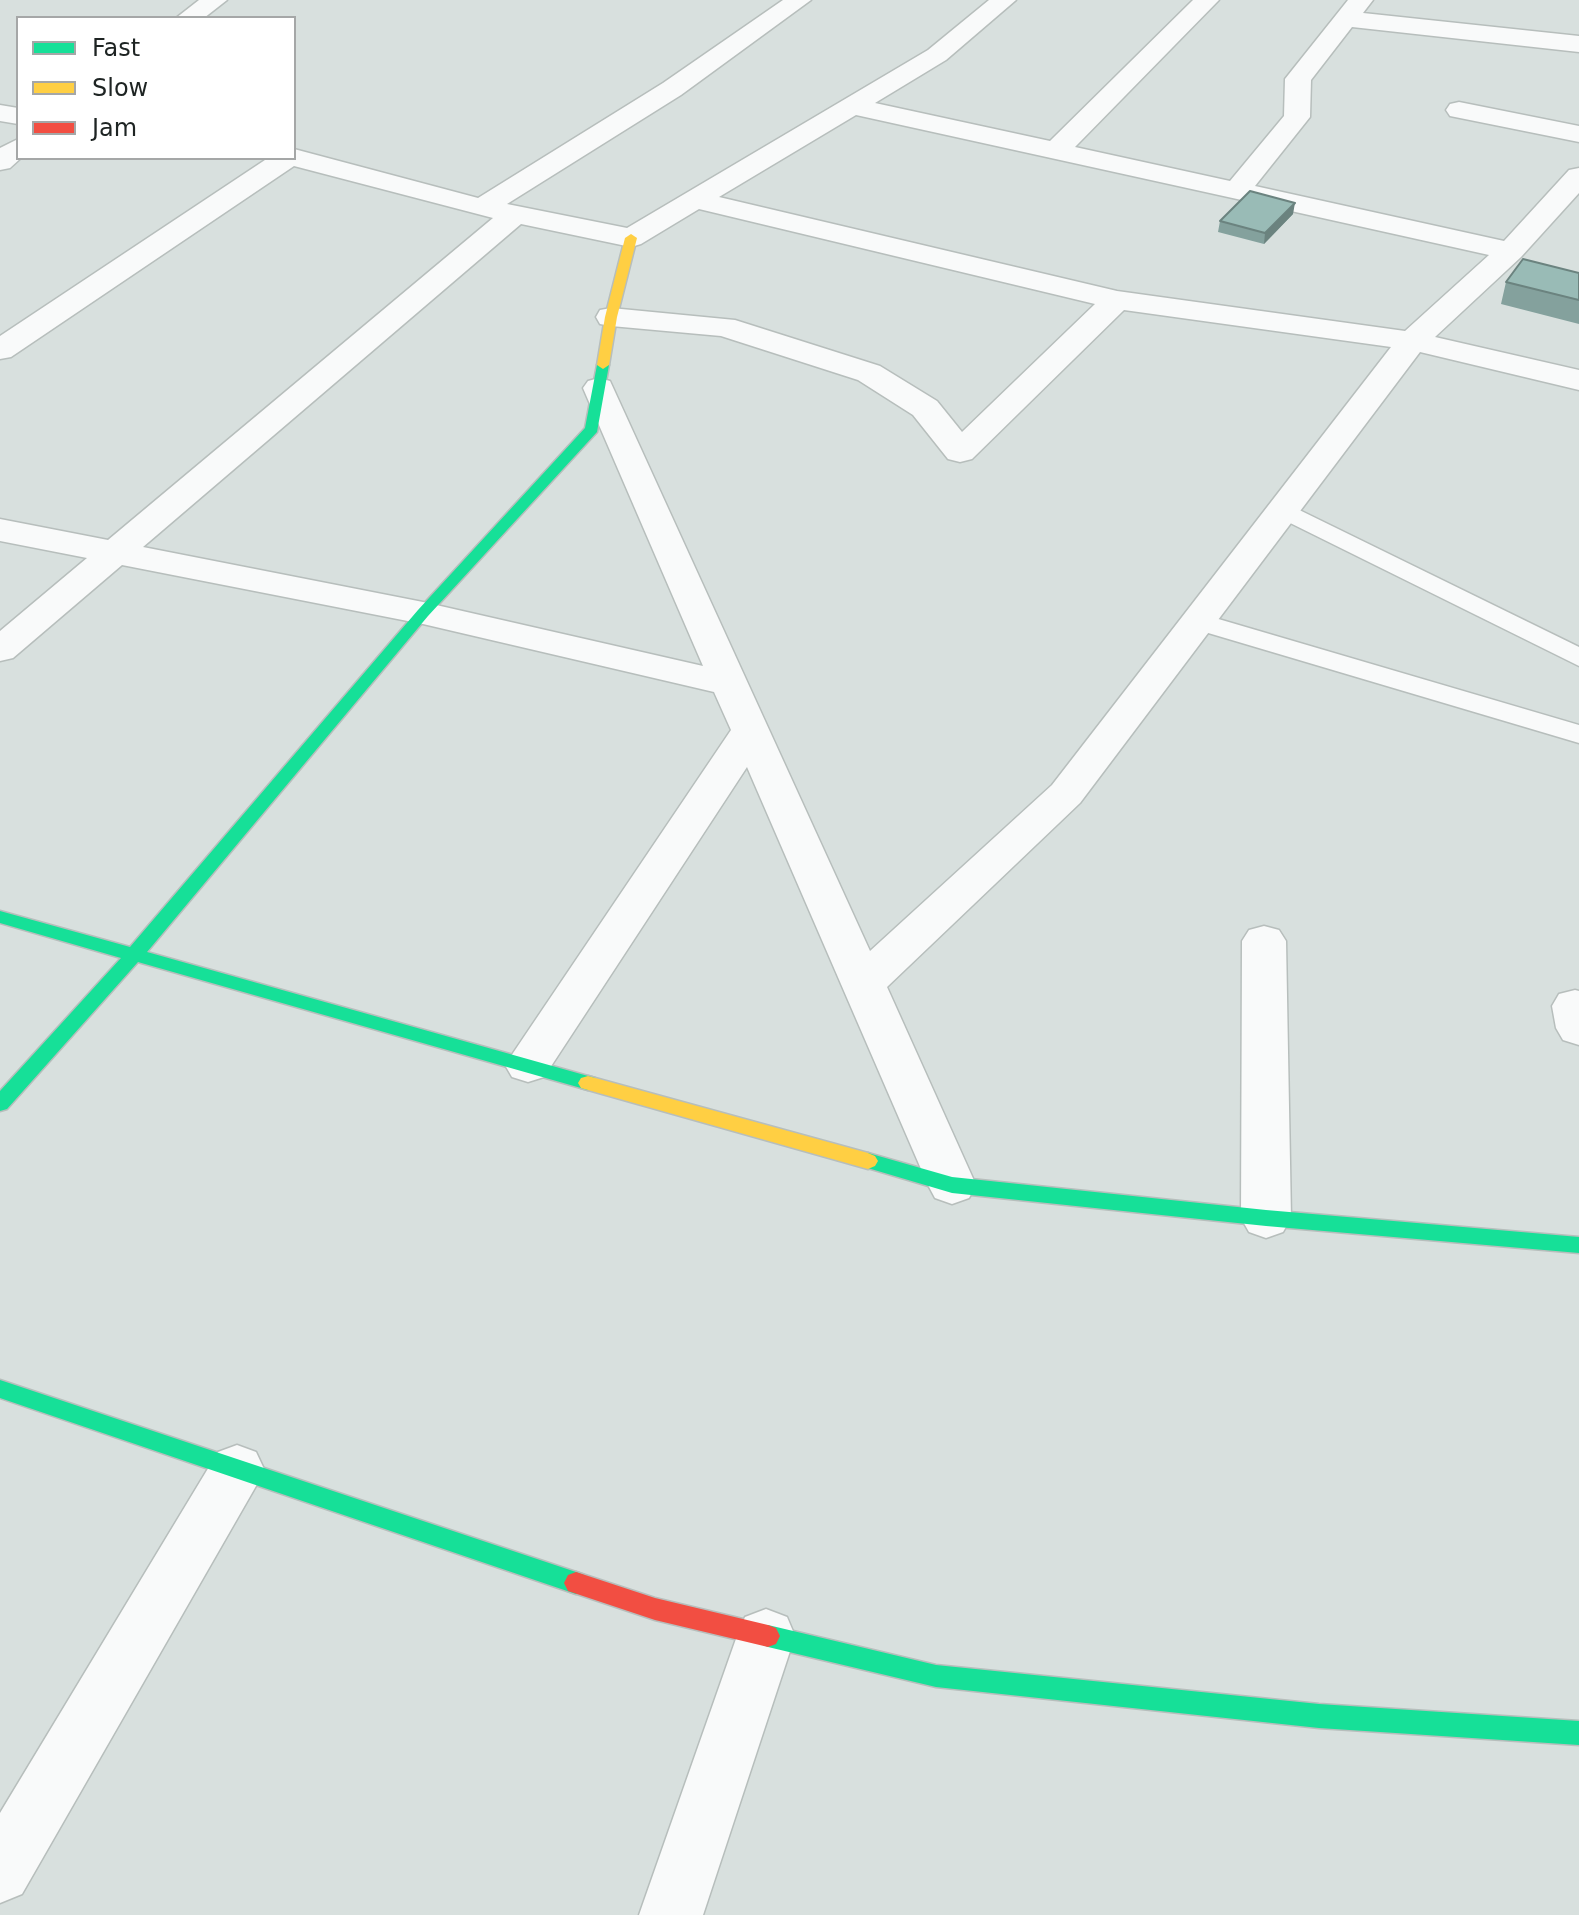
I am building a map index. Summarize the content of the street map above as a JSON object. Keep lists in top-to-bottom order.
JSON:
{
  "legend": ["Fast", "Slow", "Jam"]
}
